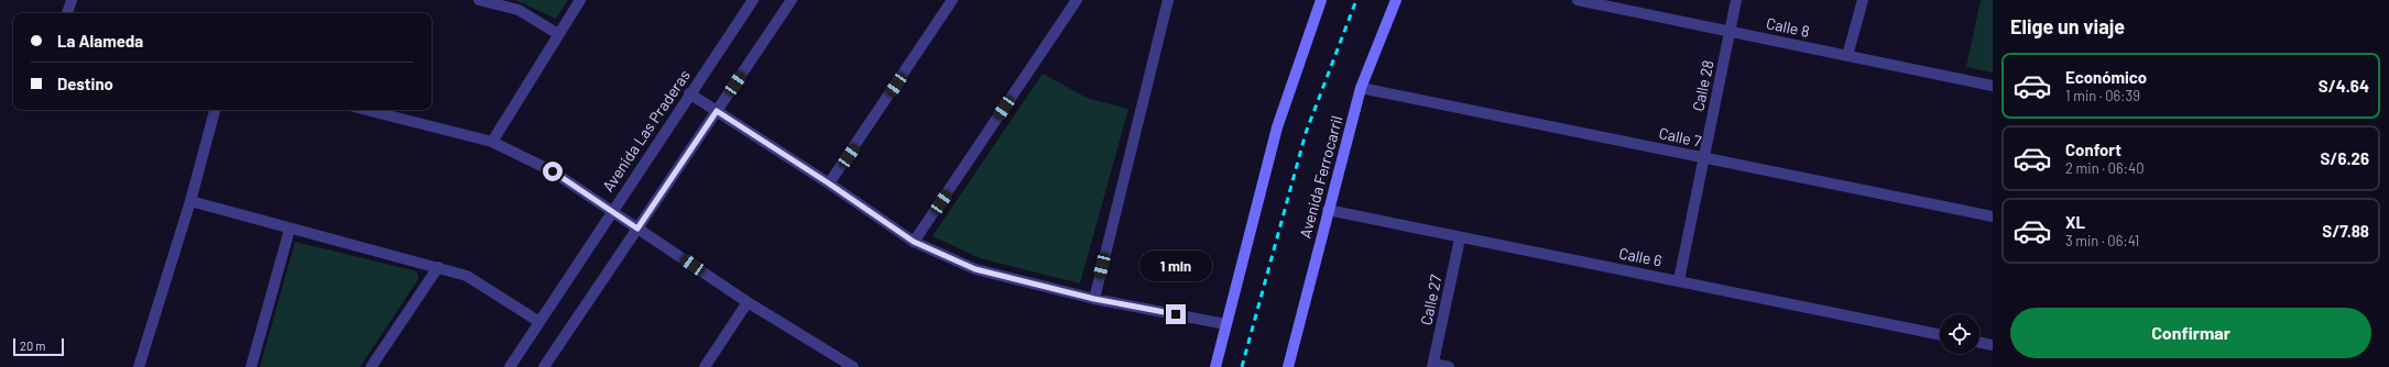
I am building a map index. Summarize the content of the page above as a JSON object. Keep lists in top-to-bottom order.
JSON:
{
  "streets": {
    "street": [
      "Calle 8",
      "Calle 28",
      "Avenida Las Praderas",
      "Calle 7",
      "Avenida Ferrocarril",
      "Calle 6",
      "Calle 27"
    ]
  },
  "crossings": [
    ["Calle 8", "Calle 28"],
    ["Calle 28", "Calle 7"],
    ["Calle 28", "Calle 6"],
    ["Calle 7", "Avenida Ferrocarril"],
    ["Avenida Ferrocarril", "Calle 6"],
    ["Calle 6", "Calle 27"]
  ],
  "scale_bar": "20 m",
  "page": {
    "heading": "Elige un viaje",
    "banner": ["La Alameda", "Destino"],
    "list": [
      {
        "name": "Económico",
        "note": "1 min · 06:39",
        "value": "S/4.64"
      },
      {
        "name": "Confort",
        "note": "2 min · 06:40",
        "value": "S/6.26"
      },
      {
        "name": "XL",
        "note": "3 min · 06:41",
        "value": "S/7.88"
      }
    ],
    "bubble": "1 min",
    "buttons": "Confirmar",
    "scale": "20 m"
  }
}
